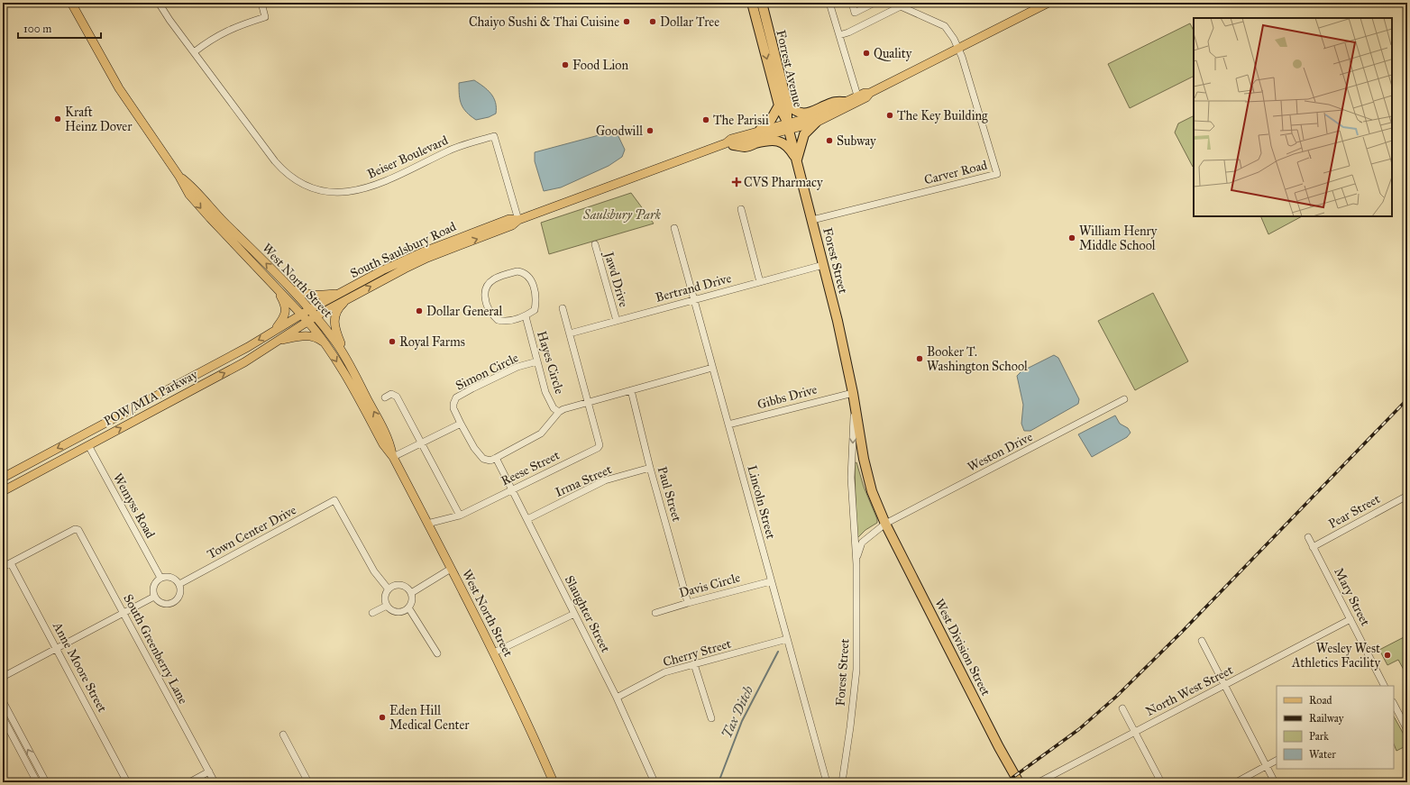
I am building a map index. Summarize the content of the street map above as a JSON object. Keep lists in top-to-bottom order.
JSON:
{
  "streets": {
    "highway": ["Forrest Avenue", "Forest Street", "West Division Street"],
    "main road": ["South Saulsbury Road", "West North Street", "POW/MIA Parkway"],
    "street": [
      "Beiser Boulevard",
      "Carver Road",
      "Jawd Drive",
      "Bertrand Drive",
      "Hayes Circle",
      "Simon Circle",
      "Gibbs Drive",
      "Weston Drive",
      "Reese Street",
      "Irma Street",
      "Paul Street",
      "Lincoln Street",
      "Wemyss Road",
      "Pear Street",
      "Town Center Drive",
      "Davis Circle",
      "Mary Street",
      "Slaughter Street",
      "South Greenberry Lane",
      "Cherry Street",
      "Anne Moore Street",
      "North West Street"
    ]
  },
  "crossings": [
    ["Forrest Avenue", "South Saulsbury Road"],
    ["Forrest Avenue", "Forest Street"],
    ["Beiser Boulevard", "South Saulsbury Road"],
    ["Carver Road", "Forest Street"],
    ["South Saulsbury Road", "Forest Street"],
    ["South Saulsbury Road", "West North Street"],
    ["South Saulsbury Road", "POW/MIA Parkway"],
    ["Forest Street", "Bertrand Drive"],
    ["Forest Street", "Gibbs Drive"],
    ["Forest Street", "Weston Drive"],
    ["Forest Street", "West Division Street"],
    ["Jawd Drive", "Bertrand Drive"],
    ["West North Street", "POW/MIA Parkway"],
    ["West North Street", "Reese Street"],
    ["Bertrand Drive", "Reese Street"],
    ["Bertrand Drive", "Lincoln Street"],
    ["Hayes Circle", "Simon Circle"],
    ["Simon Circle", "Slaughter Street"],
    ["Gibbs Drive", "Lincoln Street"],
    ["POW/MIA Parkway", "Wemyss Road"],
    ["Weston Drive", "West Division Street"],
    ["Reese Street", "Slaughter Street"],
    ["Irma Street", "Paul Street"],
    ["Irma Street", "Slaughter Street"],
    ["Paul Street", "Davis Circle"],
    ["Lincoln Street", "Davis Circle"],
    ["Lincoln Street", "Cherry Street"],
    ["Wemyss Road", "Town Center Drive"],
    ["Pear Street", "Mary Street"],
    ["Mary Street", "North West Street"],
    ["Slaughter Street", "Cherry Street"],
    ["South Greenberry Lane", "Anne Moore Street"]
  ],
  "water": ["Tax Ditch"],
  "parks": ["Saulsbury Park"],
  "places": {
    "other": [
      "Chaiyo Sushi & Thai Cuisine",
      "Dollar Tree",
      "Quality",
      "Food Lion",
      "The Key Building",
      "Kraft Heinz Dover",
      "The Parisii",
      "Goodwill",
      "Subway",
      "William Henry Middle School",
      "Dollar General",
      "Royal Farms",
      "Booker T. Washington School",
      "Wesley West Athletics Facility",
      "Eden Hill Medical Center"
    ],
    "health": ["CVS Pharmacy"]
  },
  "legend": [
    "Road",
    "Railway",
    "Park",
    "Water"
  ],
  "scale_bar": "100 m"
}
